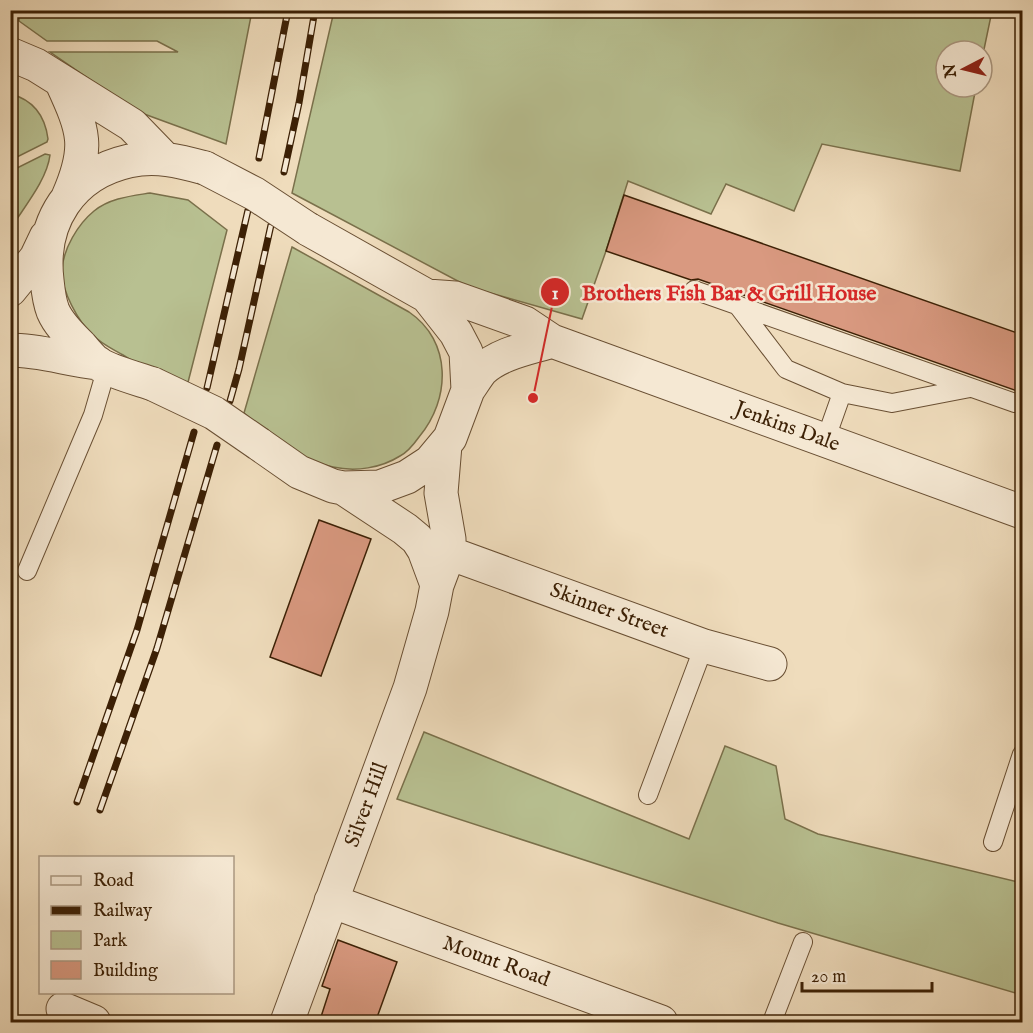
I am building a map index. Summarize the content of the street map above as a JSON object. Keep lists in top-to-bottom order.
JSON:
{
  "streets": {
    "street": [
      "Jenkins Dale",
      "Skinner Street",
      "Silver Hill",
      "Mount Road"
    ]
  },
  "crossings": [
    ["Skinner Street", "Silver Hill"],
    ["Silver Hill", "Mount Road"]
  ],
  "places": ["Brothers Fish Bar & Grill House"],
  "legend": [
    "Road",
    "Railway",
    "Park",
    "Building"
  ],
  "scale_bar": "20 m",
  "north": "left"
}
